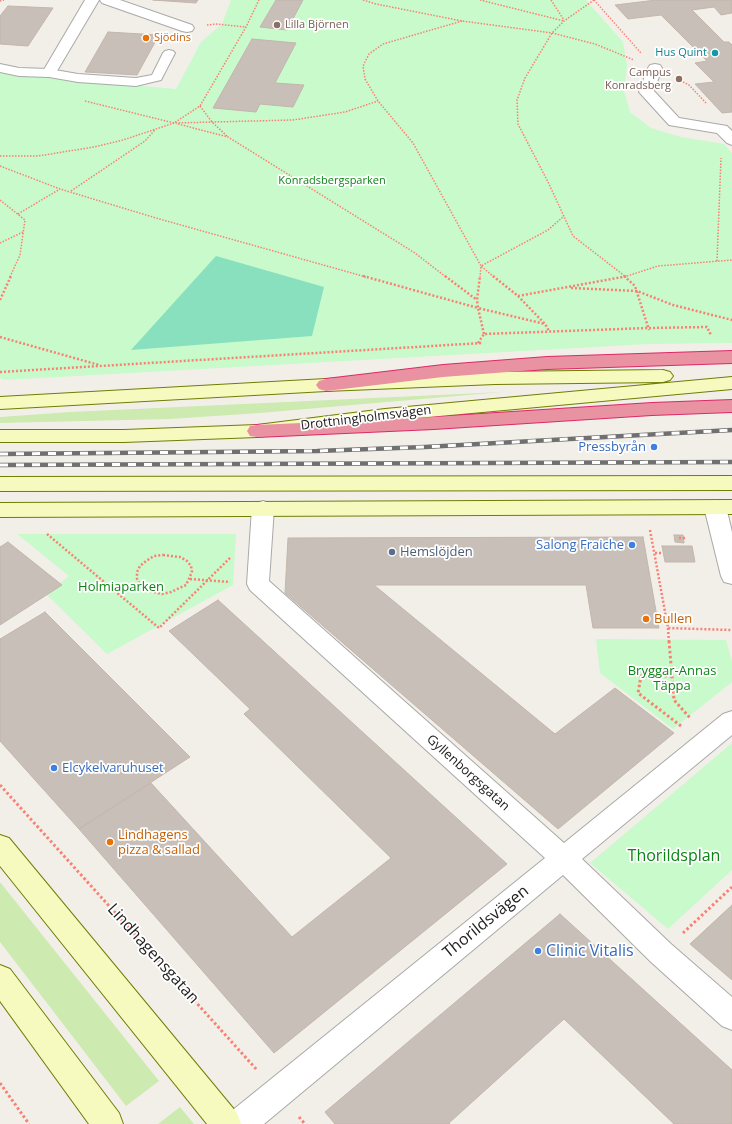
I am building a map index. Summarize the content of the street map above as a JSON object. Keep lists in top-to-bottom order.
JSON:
{
  "streets": {
    "main road": ["Drottningholmsvägen"],
    "street": ["Gyllenborgsgatan", "Thorildsvägen"],
    "path": ["Lindhagensgatan"]
  },
  "crossings": [
    ["Gyllenborgsgatan", "Thorildsvägen"],
    ["Thorildsvägen", "Lindhagensgatan"]
  ],
  "parks": [
    "Konradsbergsparken",
    "Holmiaparken",
    "Bryggar-Annas Täppa",
    "Thorildsplan"
  ],
  "places": [
    "Lilla Björnen",
    "Sjödins",
    "Hus Quint",
    "Campus Konradsberg",
    "Pressbyrån",
    "Salong Fraiche",
    "Hemslöjden",
    "Bullen",
    "Elcykelvaruhuset",
    "Lindhagens pizza & sallad",
    "Clinic Vitalis"
  ]
}
